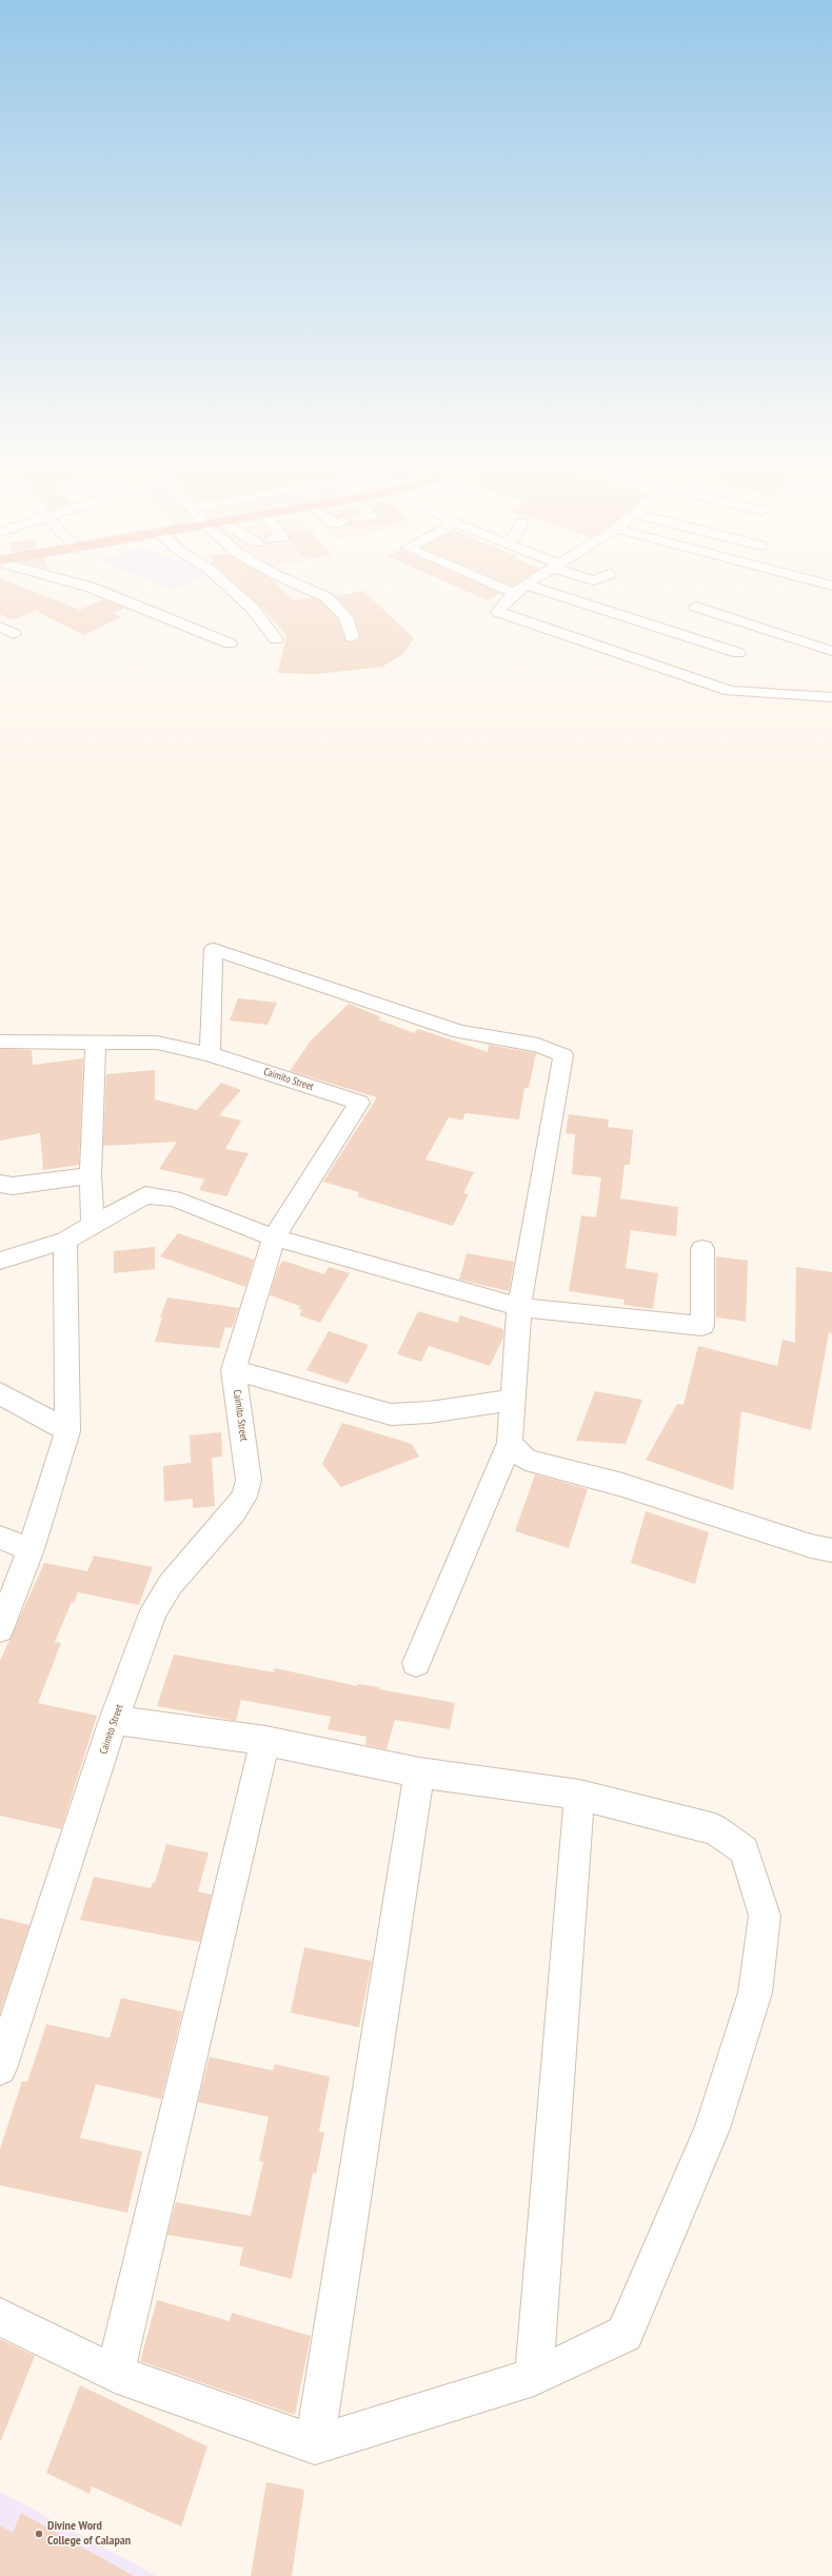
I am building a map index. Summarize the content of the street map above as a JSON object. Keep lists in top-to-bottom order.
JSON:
{
  "streets": {
    "street": ["Caimito Street"]
  },
  "places": ["Divine Word College of Calapan"]
}
